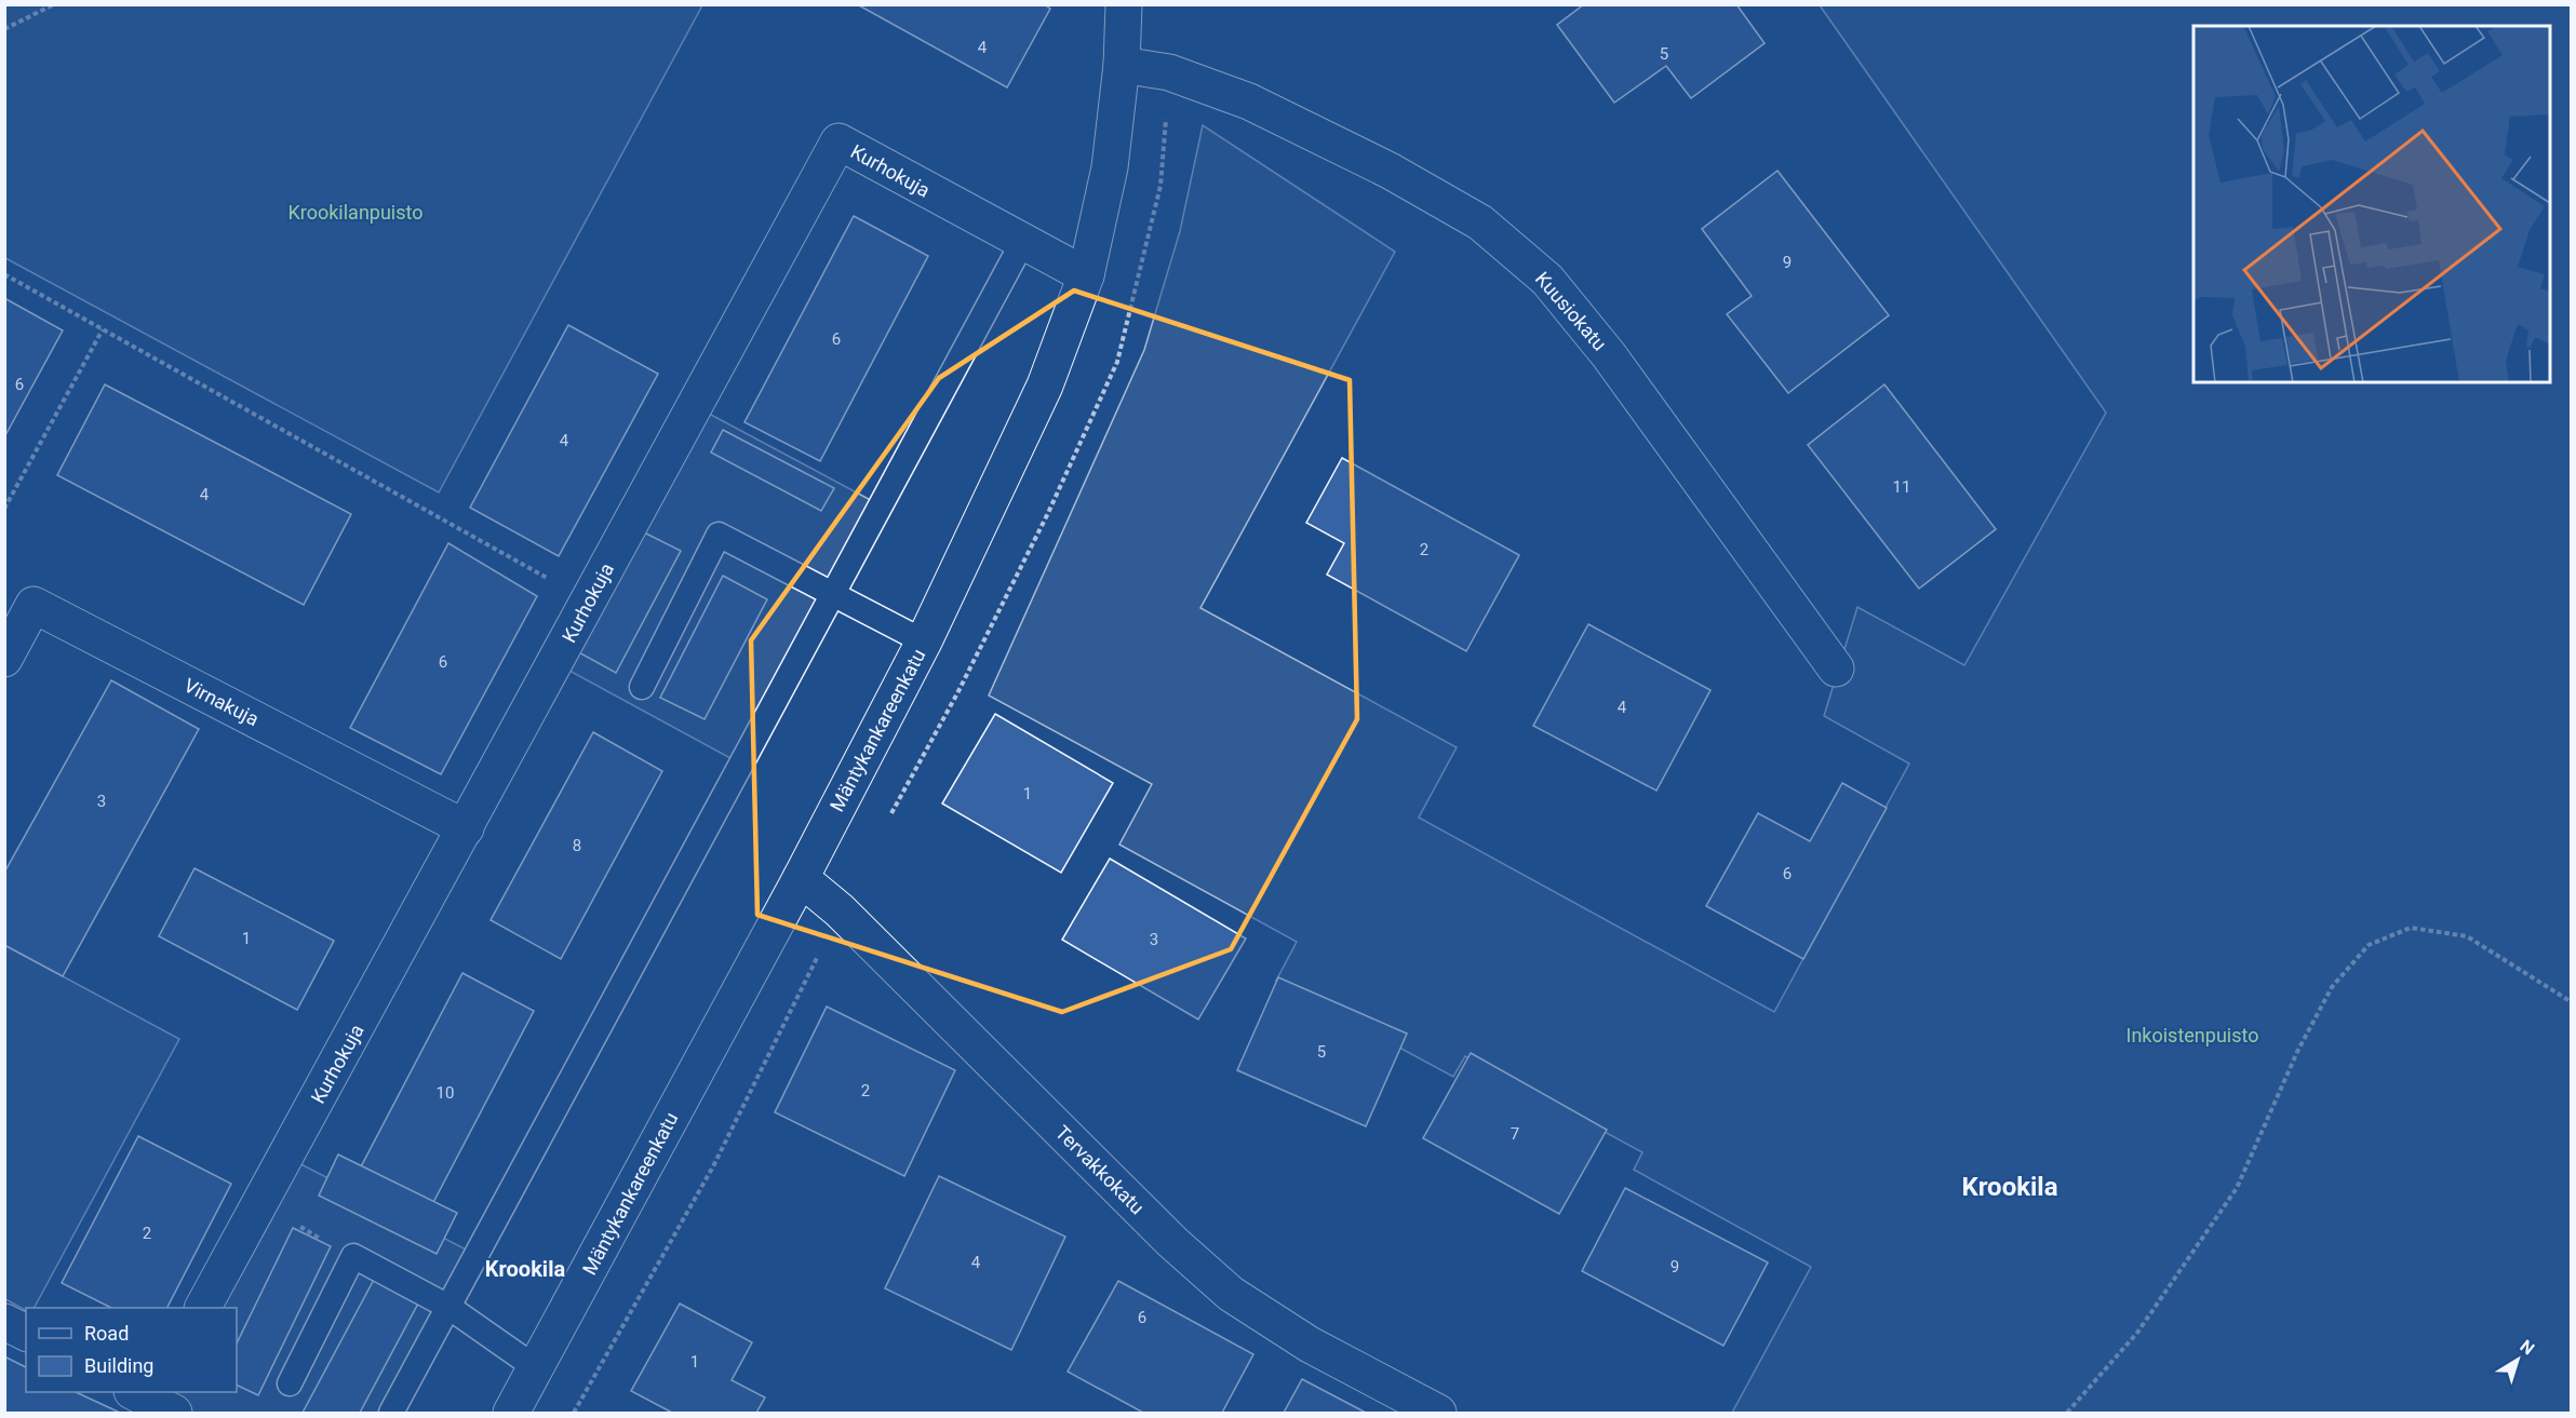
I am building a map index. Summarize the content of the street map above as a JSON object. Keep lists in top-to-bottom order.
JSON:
{
  "streets": {
    "street": [
      "Kurhokuja",
      "Kuusiokatu",
      "Virnakuja",
      "Mäntykankareenkatu",
      "Tervakkokatu"
    ]
  },
  "crossings": [
    ["Kurhokuja", "Virnakuja"],
    ["Kurhokuja", "Mäntykankareenkatu"],
    ["Kuusiokatu", "Mäntykankareenkatu"],
    ["Mäntykankareenkatu", "Tervakkokatu"]
  ],
  "districts": ["Krookila", "Krookila"],
  "parks": ["Krookilanpuisto", "Inkoistenpuisto"],
  "house_numbers": [
    "4",
    "5",
    "9",
    "6",
    "6",
    "4",
    "11",
    "4",
    "2",
    "6",
    "4",
    "1",
    "3",
    "8",
    "6",
    "1",
    "3",
    "5",
    "2",
    "10",
    "7",
    "2",
    "4",
    "9",
    "6",
    "1"
  ],
  "legend": ["Road", "Building"],
  "north": "top right"
}
